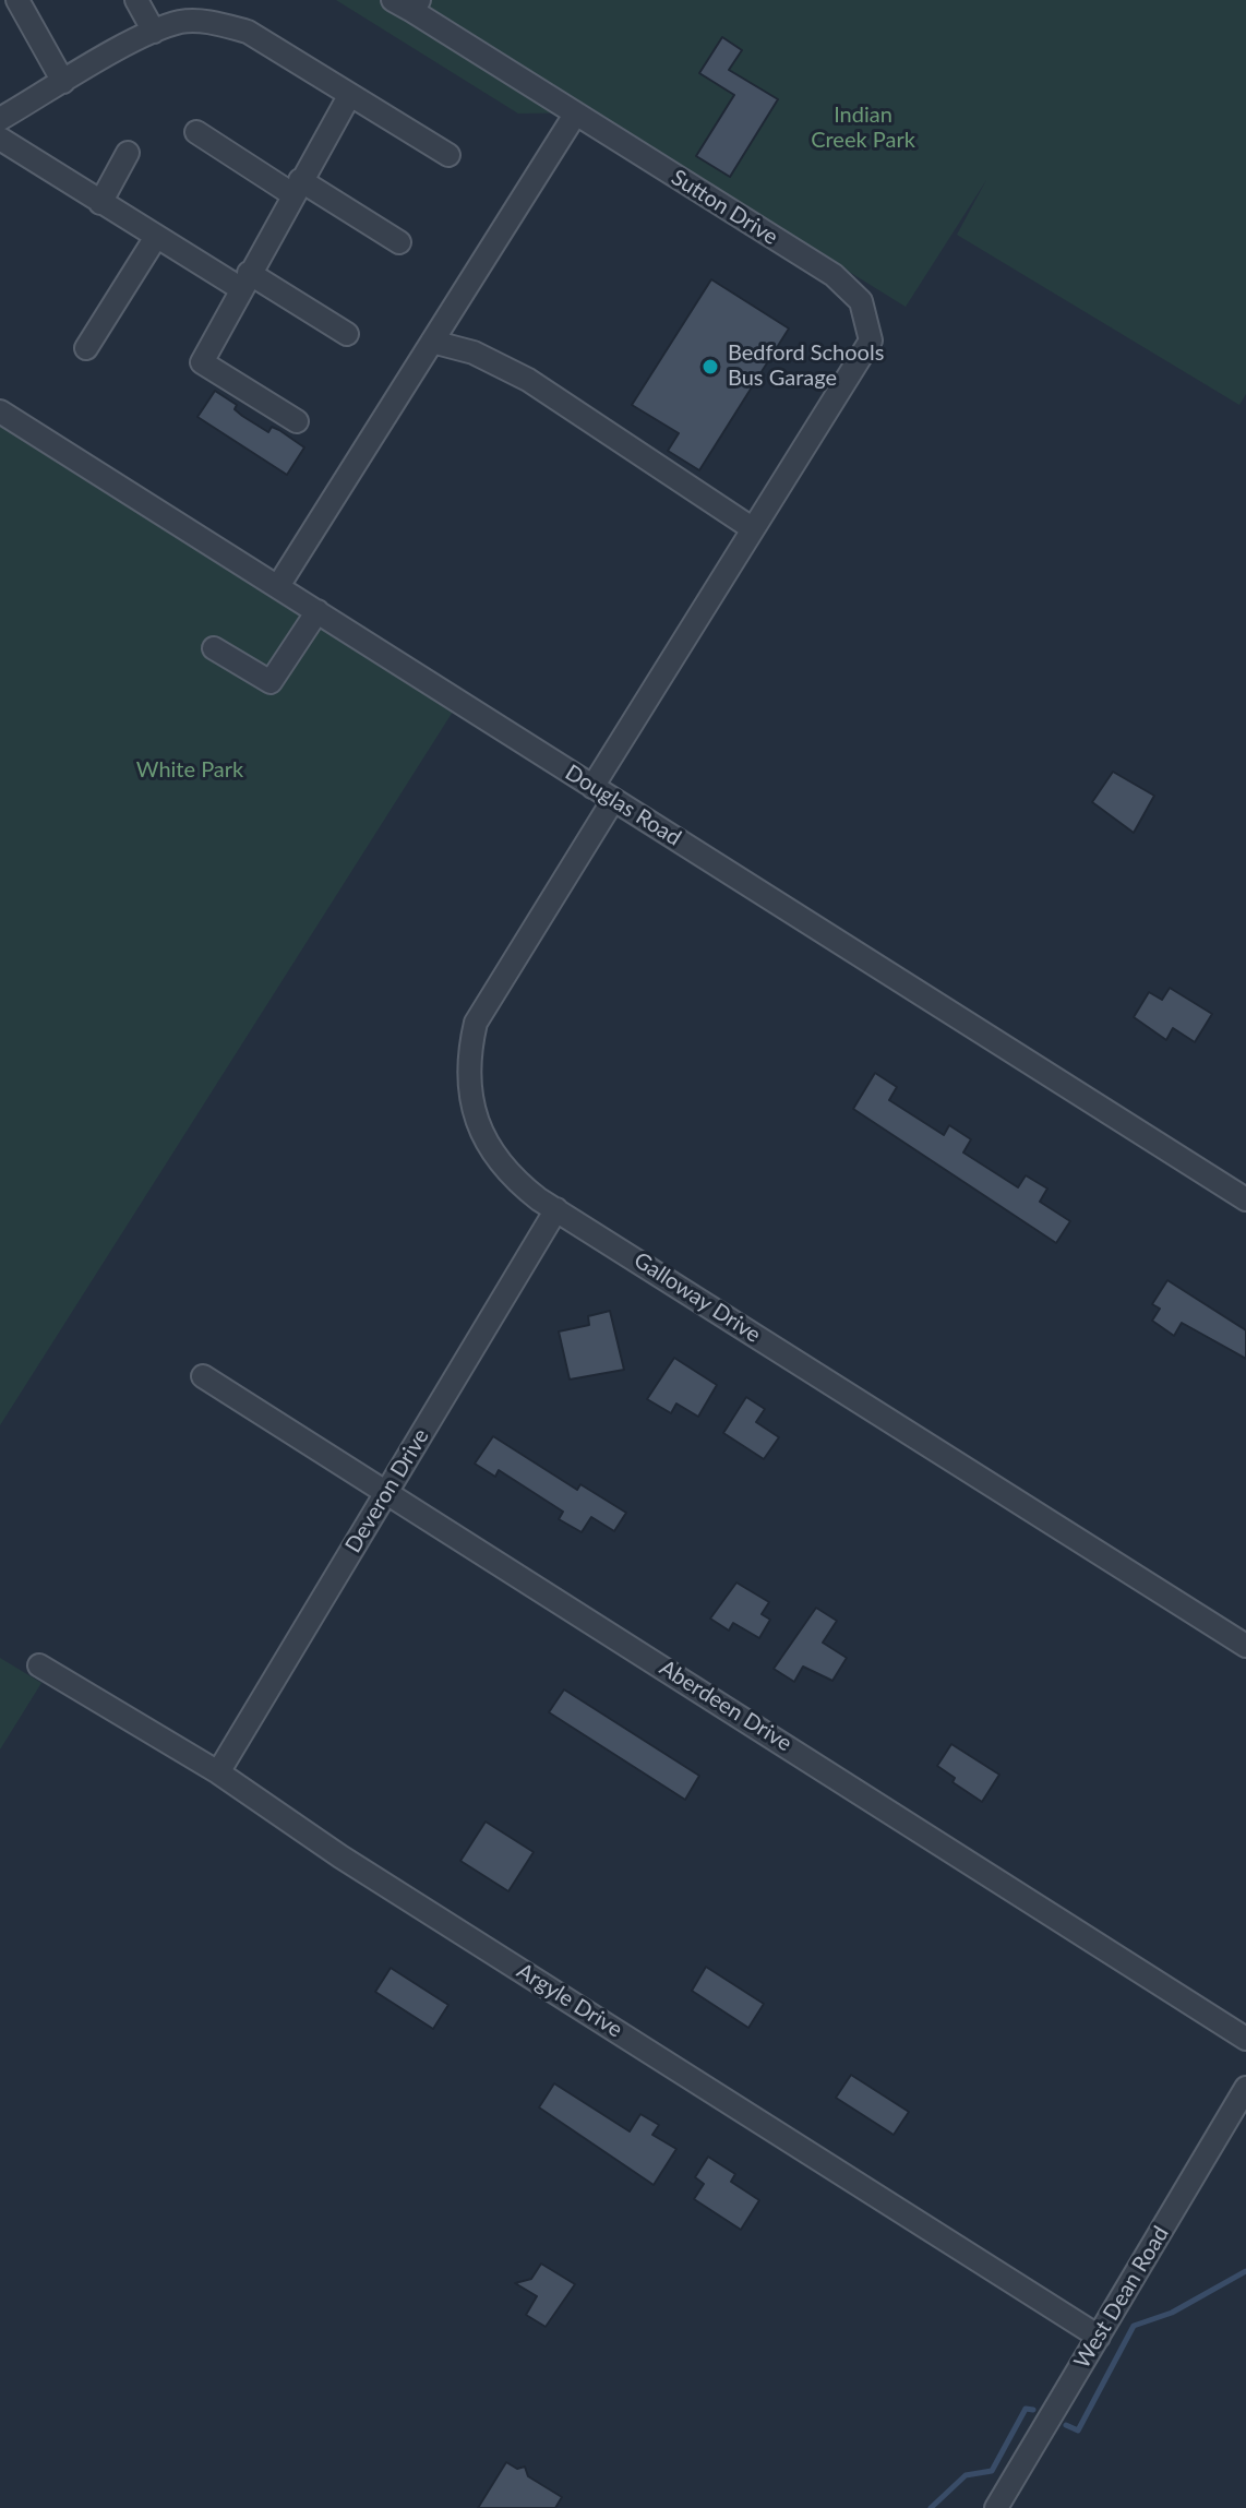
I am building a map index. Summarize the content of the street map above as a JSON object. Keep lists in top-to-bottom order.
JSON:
{
  "streets": {
    "street": [
      "Sutton Drive",
      "Douglas Road",
      "Galloway Drive",
      "Deveron Drive",
      "Aberdeen Drive",
      "Argyle Drive",
      "West Dean Road"
    ]
  },
  "crossings": [
    ["Sutton Drive", "Douglas Road"],
    ["Douglas Road", "Galloway Drive"],
    ["Galloway Drive", "Deveron Drive"],
    ["Deveron Drive", "Aberdeen Drive"],
    ["Deveron Drive", "Argyle Drive"],
    ["Argyle Drive", "West Dean Road"]
  ],
  "parks": ["Indian Creek Park", "White Park"],
  "places": ["Bedford Schools Bus Garage"]
}
